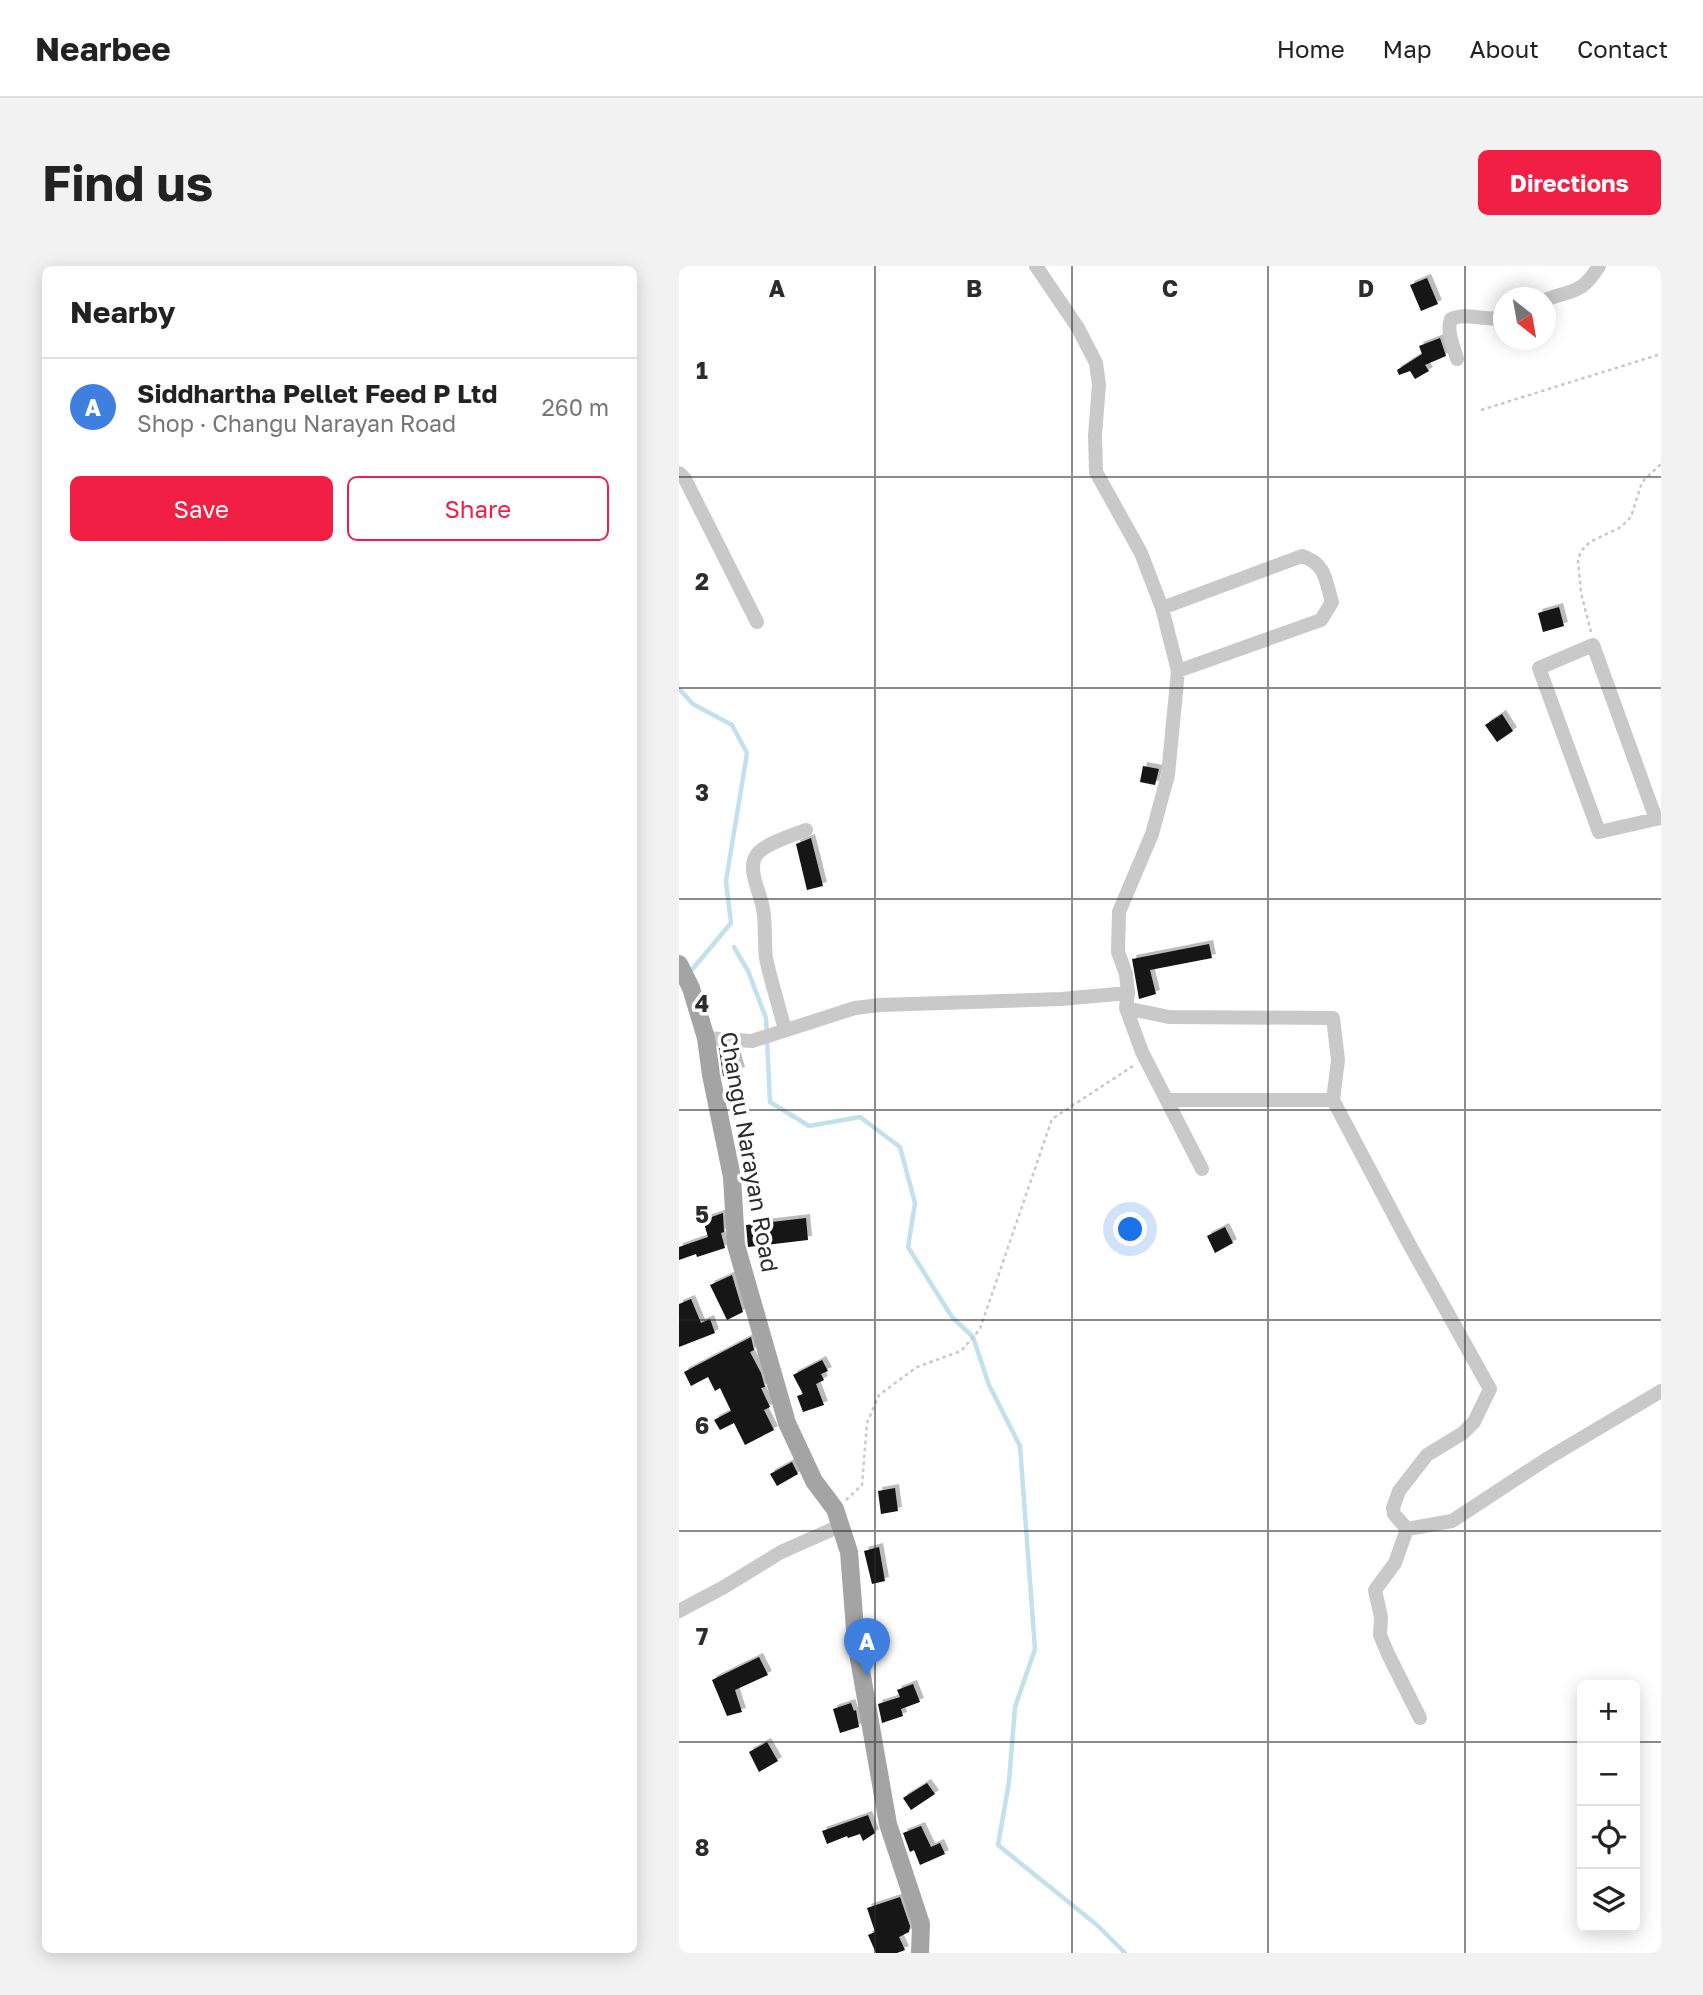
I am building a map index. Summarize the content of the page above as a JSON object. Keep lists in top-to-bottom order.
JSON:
{
  "streets": {
    "main road": ["Changu Narayan Road"]
  },
  "north": "bottom right",
  "page": {
    "header": "Nearbee",
    "nav": [
      "Home",
      "Map",
      "About",
      "Contact"
    ],
    "buttons": [
      "Directions",
      ["Save", "Share"]
    ],
    "title": "Find us",
    "heading": "Nearby",
    "list": [
      {
        "mark": "A",
        "name": "Siddhartha Pellet Feed P Ltd",
        "note": "Shop · Changu Narayan Road",
        "value": "260 m"
      }
    ],
    "pins": "A",
    "map_buttons": ["+", "−"]
  },
  "grid": {
    "columns": [
      "A",
      "B",
      "C",
      "D"
    ],
    "rows": [
      "1",
      "2",
      "3",
      "4",
      "5",
      "6",
      "7",
      "8"
    ]
  }
}
